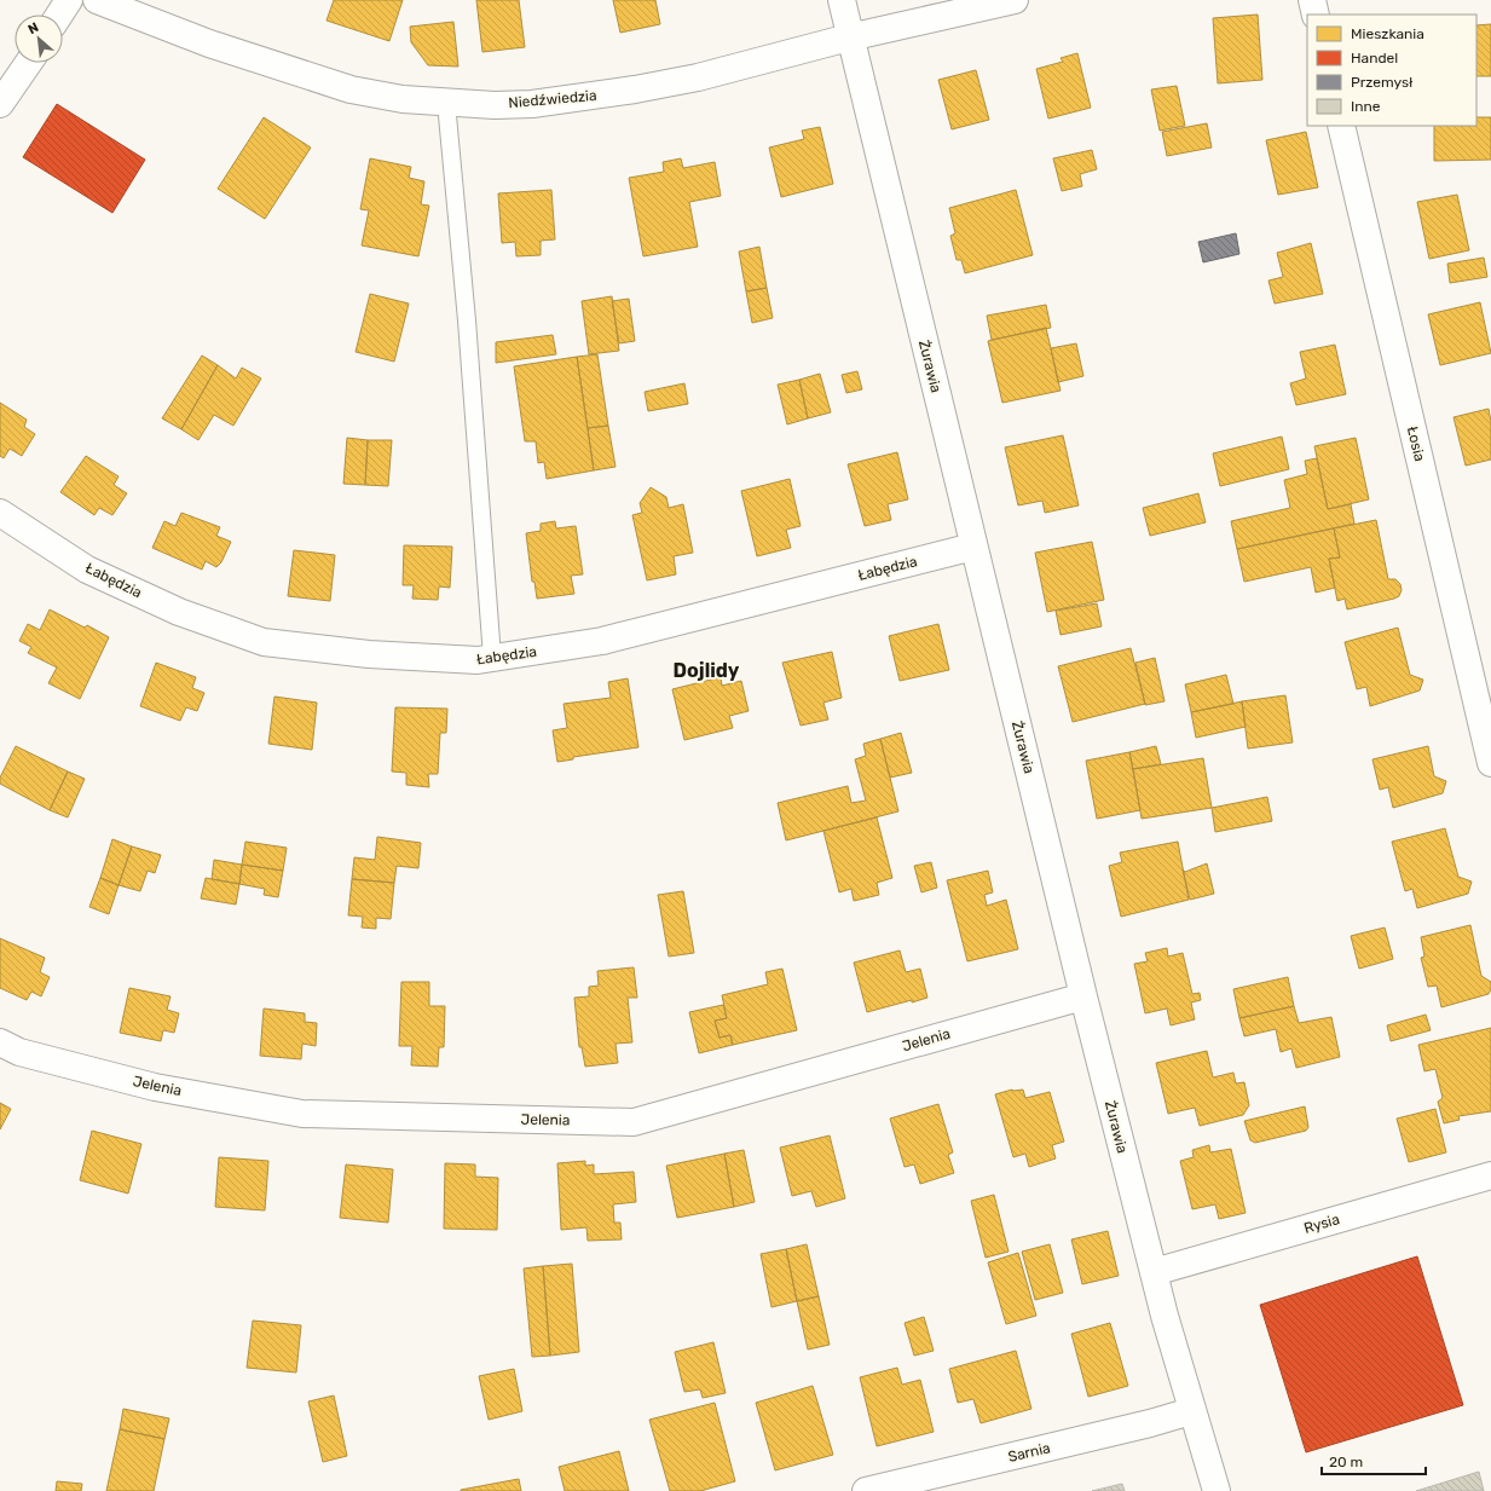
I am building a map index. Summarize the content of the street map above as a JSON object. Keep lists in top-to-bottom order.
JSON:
{
  "streets": {
    "street": [
      "Niedźwiedzia",
      "Żurawia",
      "Łosia",
      "Łabędzia",
      "Jelenia",
      "Rysia",
      "Sarnia"
    ]
  },
  "crossings": [
    ["Niedźwiedzia", "Żurawia"],
    ["Żurawia", "Łabędzia"],
    ["Żurawia", "Jelenia"],
    ["Żurawia", "Rysia"],
    ["Żurawia", "Sarnia"]
  ],
  "districts": ["Dojlidy"],
  "legend": [
    "Mieszkania",
    "Handel",
    "Przemysł",
    "Inne"
  ],
  "scale_bar": "20 m",
  "north": "top left"
}
